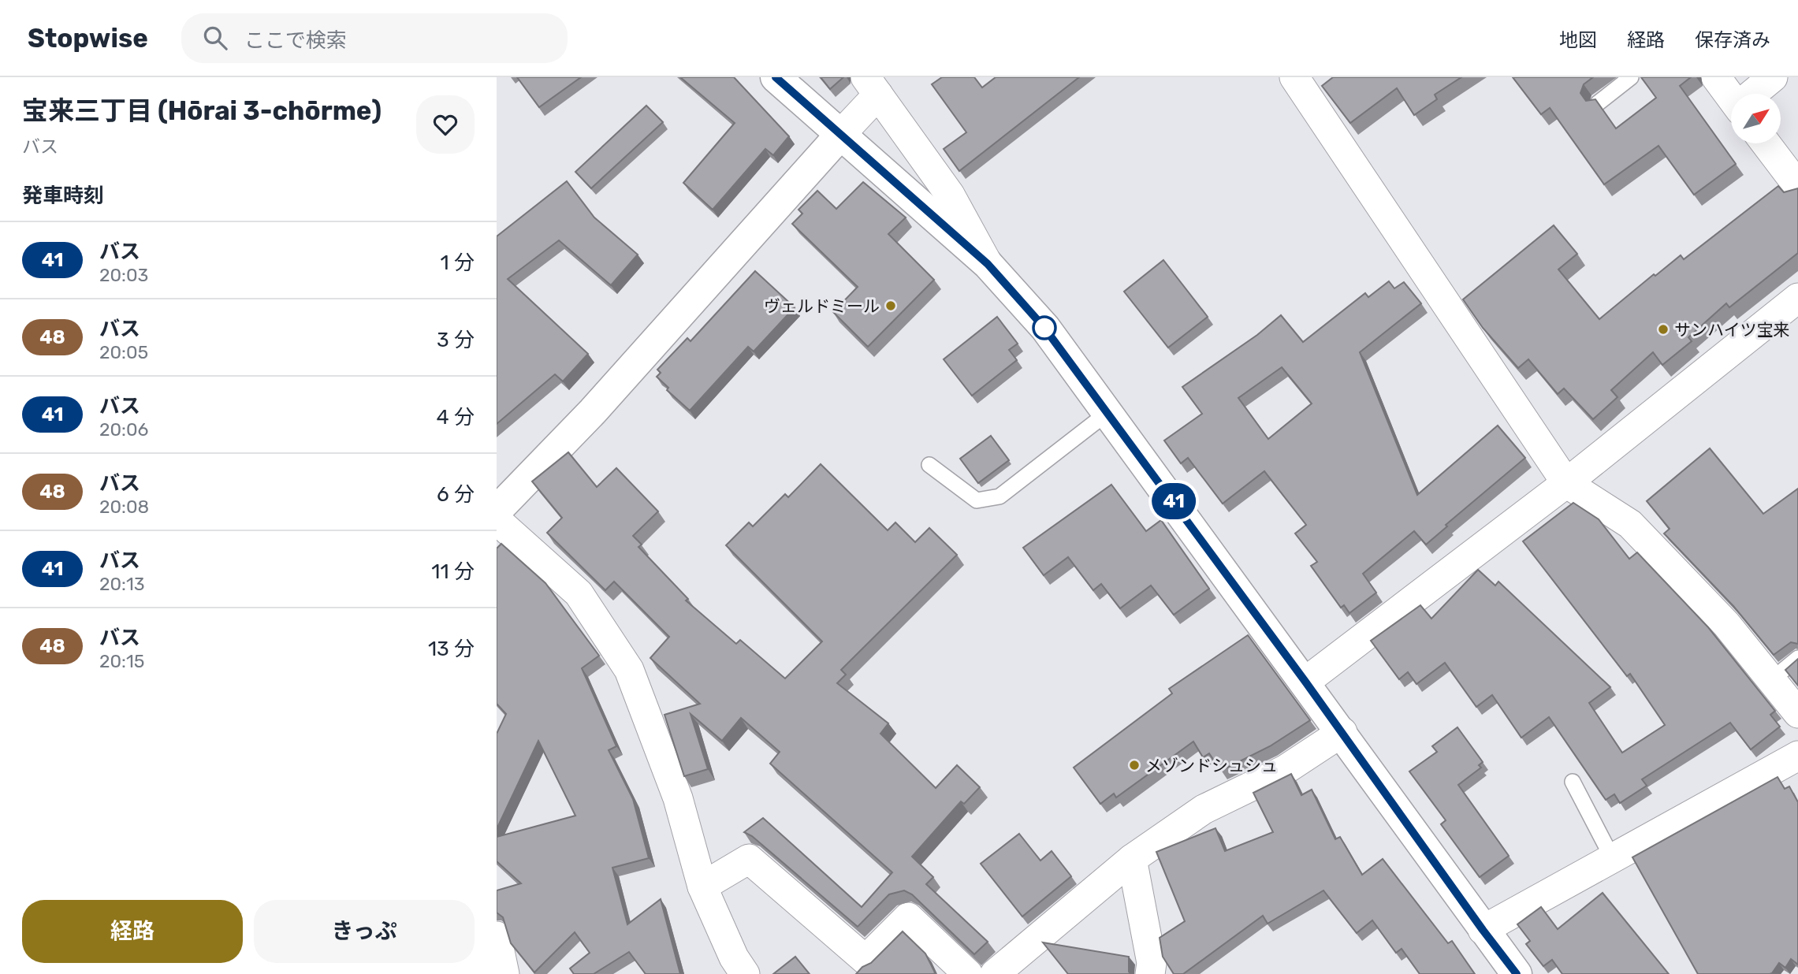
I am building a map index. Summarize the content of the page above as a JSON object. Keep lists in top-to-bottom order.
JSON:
{
  "places": ["ヴェルドミール", "サンハイツ宝来", "メゾンドシュシュ"],
  "lines": ["bus line 41"],
  "north": "top right",
  "page": {
    "header": "Stopwise",
    "search": "ここで検索",
    "nav": ["地図", "経路", "保存済み"],
    "heading": [
      ["宝来三丁目 (Hōrai 3-chōrme)", "バス"],
      "発車時刻"
    ],
    "on_map": "41",
    "list": [
      {
        "mark": "41",
        "name": "バス",
        "note": "20:03",
        "value": "1 分"
      },
      {
        "mark": "48",
        "name": "バス",
        "note": "20:05",
        "value": "3 分"
      },
      {
        "mark": "41",
        "name": "バス",
        "note": "20:06",
        "value": "4 分"
      },
      {
        "mark": "48",
        "name": "バス",
        "note": "20:08",
        "value": "6 分"
      },
      {
        "mark": "41",
        "name": "バス",
        "note": "20:13",
        "value": "11 分"
      },
      {
        "mark": "48",
        "name": "バス",
        "note": "20:15",
        "value": "13 分"
      }
    ],
    "buttons": ["経路", "きっぷ"]
  }
}
